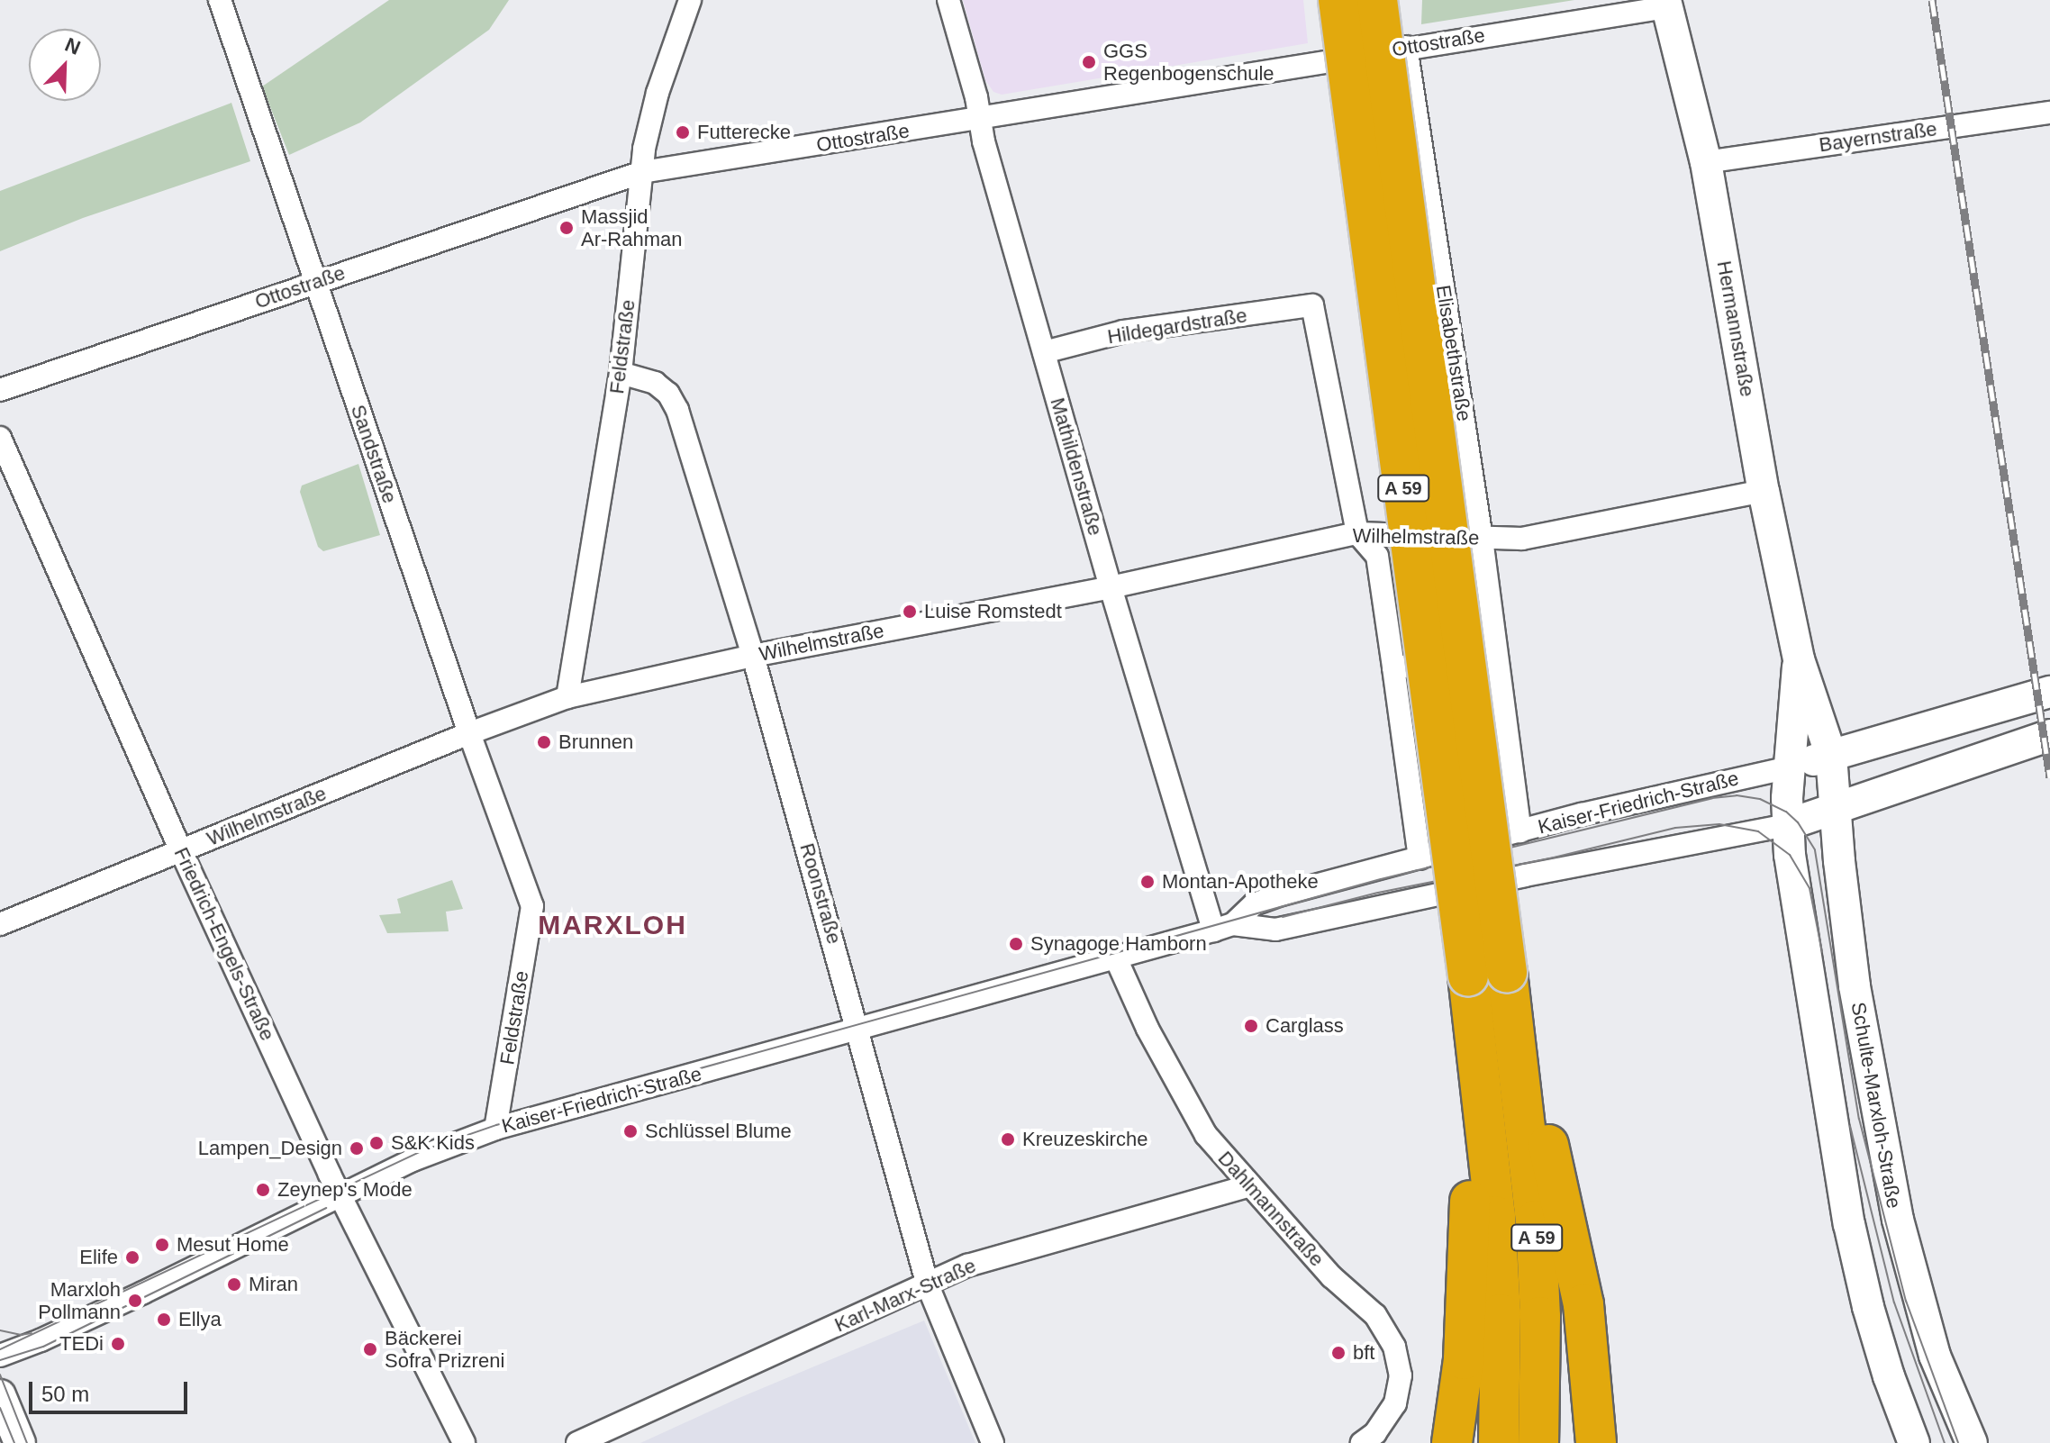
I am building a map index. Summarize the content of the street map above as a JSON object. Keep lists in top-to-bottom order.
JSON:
{
  "streets": {
    "highway": ["A 59"],
    "main road": ["Hermannstraße", "Kaiser-Friedrich-Straße", "Schulte-Marxloh-Straße"],
    "street": [
      "Ottostraße",
      "Bayernstraße",
      "Hildegardstraße",
      "Feldstraße",
      "Elisabethstraße",
      "Sandstraße",
      "Mathildenstraße",
      "Wilhelmstraße",
      "Roonstraße",
      "Friedrich-Engels-Straße",
      "Dahlmannstraße",
      "Karl-Marx-Straße"
    ]
  },
  "crossings": [
    ["Ottostraße", "Hermannstraße"],
    ["Ottostraße", "Feldstraße"],
    ["Ottostraße", "Elisabethstraße"],
    ["Ottostraße", "Sandstraße"],
    ["Ottostraße", "Mathildenstraße"],
    ["Bayernstraße", "Hermannstraße"],
    ["Hildegardstraße", "Mathildenstraße"],
    ["Hildegardstraße", "Wilhelmstraße"],
    ["Hermannstraße", "Wilhelmstraße"],
    ["Hermannstraße", "Kaiser-Friedrich-Straße"],
    ["Hermannstraße", "Schulte-Marxloh-Straße"],
    ["Feldstraße", "Sandstraße"],
    ["Feldstraße", "Wilhelmstraße"],
    ["Feldstraße", "Kaiser-Friedrich-Straße"],
    ["Feldstraße", "Roonstraße"],
    ["Elisabethstraße", "Wilhelmstraße"],
    ["Elisabethstraße", "Kaiser-Friedrich-Straße"],
    ["Sandstraße", "Wilhelmstraße"],
    ["Mathildenstraße", "Wilhelmstraße"],
    ["Mathildenstraße", "Kaiser-Friedrich-Straße"],
    ["Wilhelmstraße", "Roonstraße"],
    ["Wilhelmstraße", "Friedrich-Engels-Straße"],
    ["Kaiser-Friedrich-Straße", "Roonstraße"],
    ["Kaiser-Friedrich-Straße", "Friedrich-Engels-Straße"],
    ["Kaiser-Friedrich-Straße", "Schulte-Marxloh-Straße"],
    ["Kaiser-Friedrich-Straße", "Dahlmannstraße"],
    ["Roonstraße", "Karl-Marx-Straße"],
    ["Dahlmannstraße", "Karl-Marx-Straße"]
  ],
  "districts": ["MARXLOH"],
  "places": [
    "GGS Regenbogenschule",
    "Futterecke",
    "Massjid Ar-Rahman",
    "Luise Romstedt",
    "Brunnen",
    "Montan-Apotheke",
    "Synagoge Hamborn",
    "Carglass",
    "Schlüssel Blume",
    "Kreuzeskirche",
    "S&K Kids",
    "Lampen_Design",
    "Zeynep's Mode",
    "Mesut Home",
    "Elife",
    "Miran",
    "Marxloh Pollmann",
    "Ellya",
    "TEDi",
    "Bäckerei Sofra Prizreni",
    "bft"
  ],
  "scale_bar": "50 m",
  "north": "top right"
}
